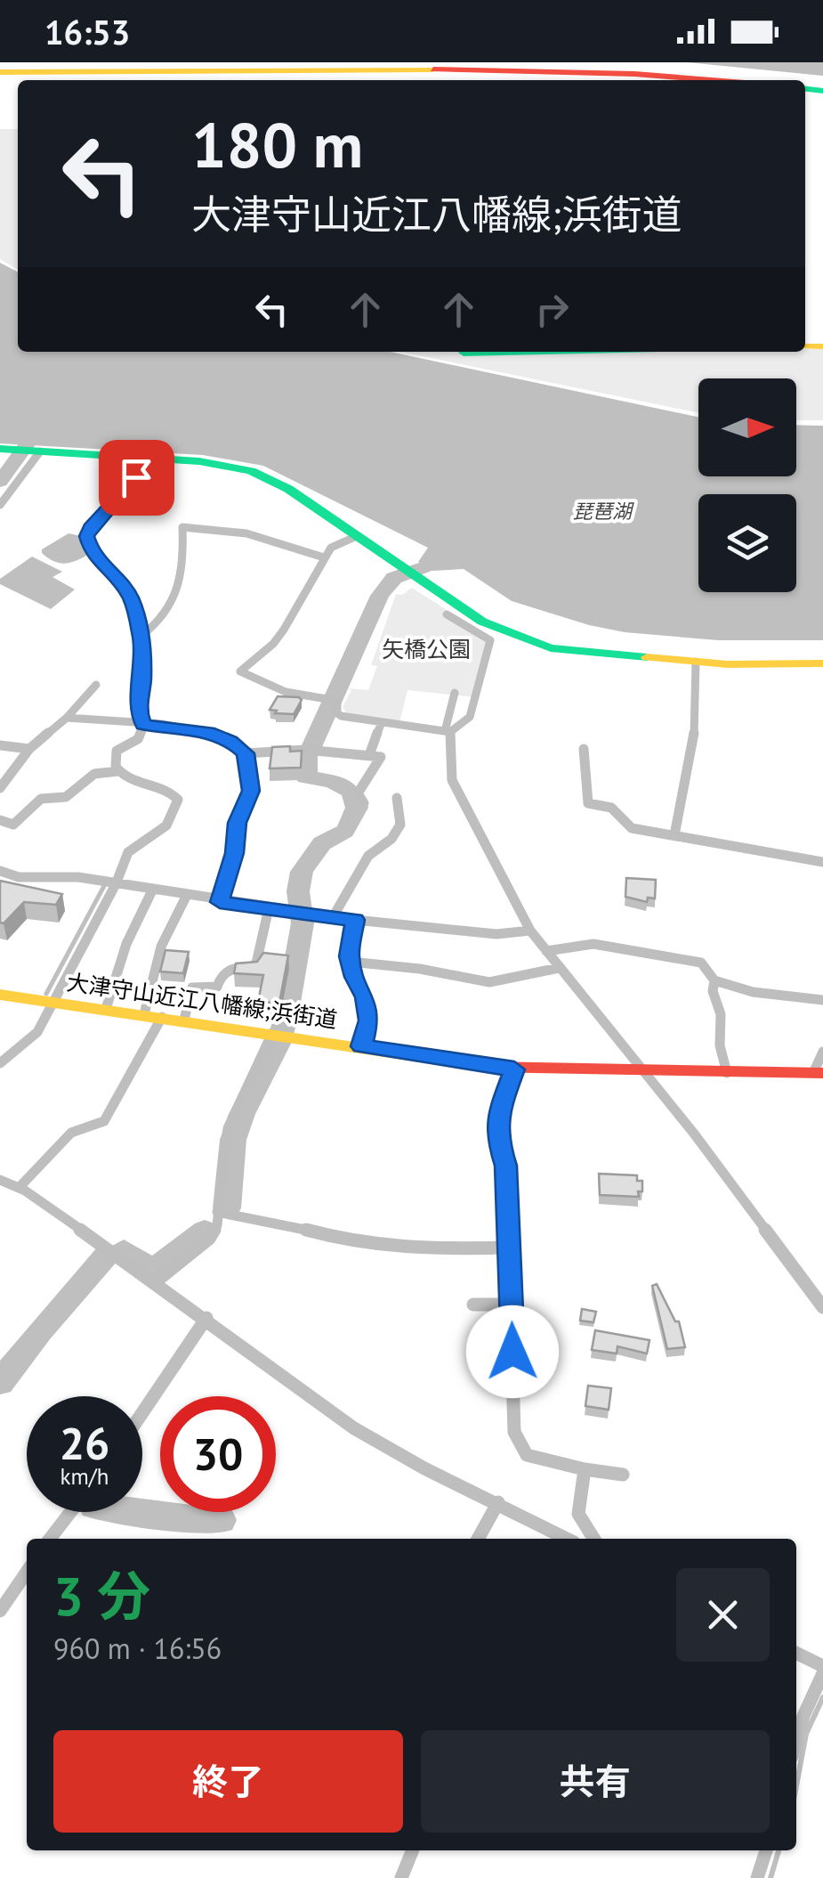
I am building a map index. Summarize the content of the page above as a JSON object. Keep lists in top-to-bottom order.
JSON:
{
  "streets": {
    "main road": ["大津守山近江八幡線;浜街道"]
  },
  "water": ["琵琶湖"],
  "parks": ["矢橋公園"],
  "north": "right",
  "page": {
    "status": "16:53",
    "turn": ["180 m", "大津守山近江八幡線;浜街道"],
    "speed": "26 km/h",
    "limit": "30",
    "heading": ["3 分", "960 m · 16:56"],
    "buttons": ["終了", "共有"]
  }
}
